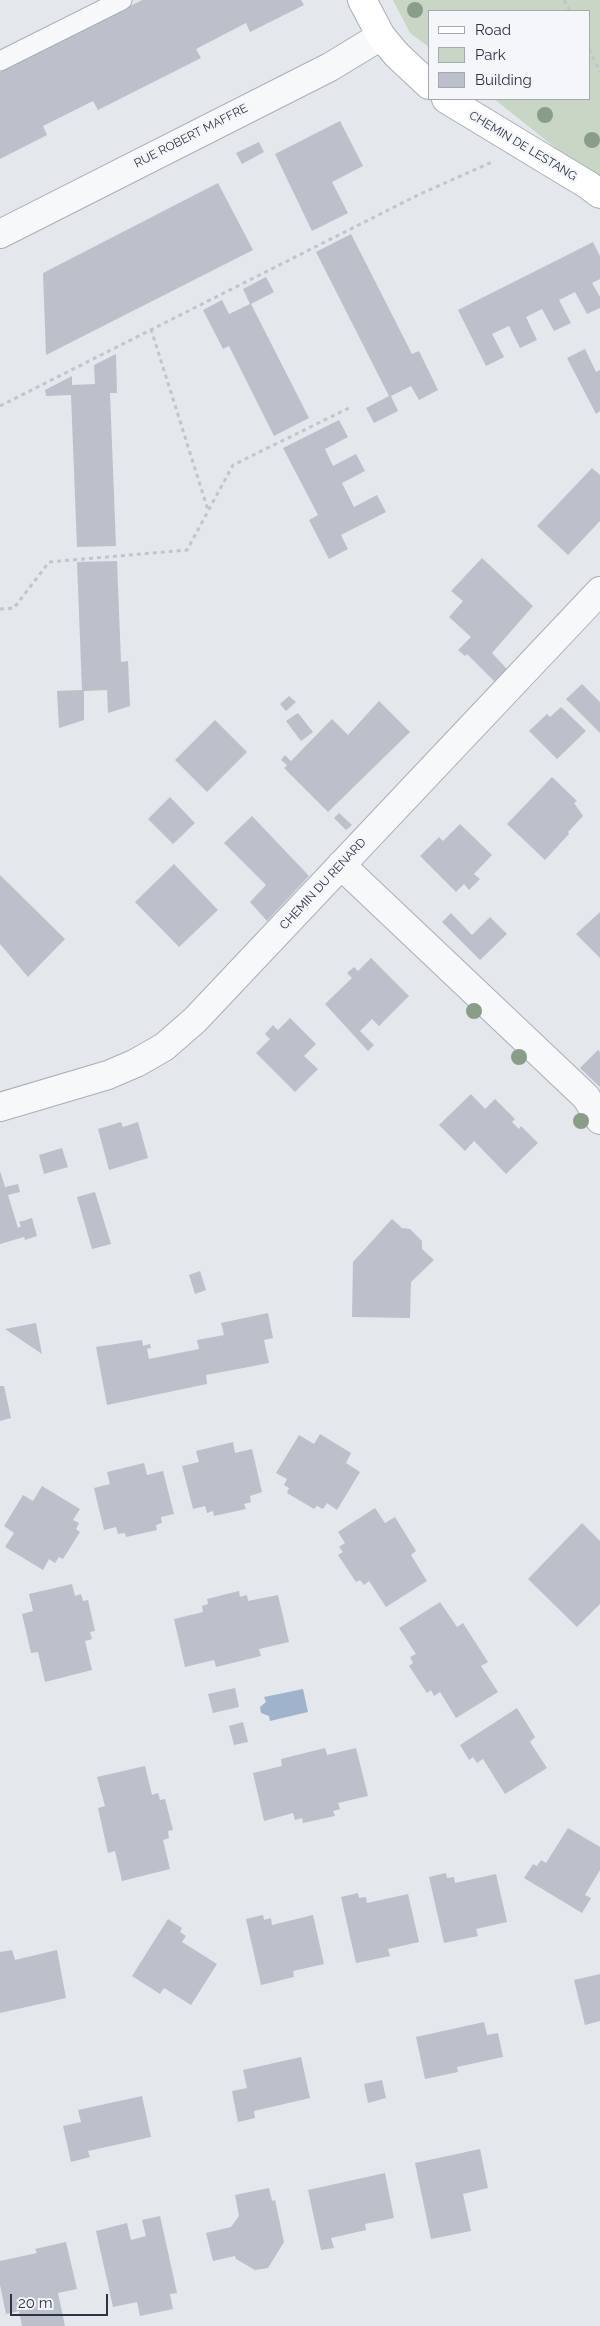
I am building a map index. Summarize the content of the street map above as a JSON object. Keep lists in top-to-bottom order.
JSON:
{
  "streets": {
    "street": ["RUE ROBERT MAFFRE", "CHEMIN DE LESTANG", "CHEMIN DU RENARD"]
  },
  "legend": ["Road", "Park", "Building"],
  "scale_bar": "20 m"
}
